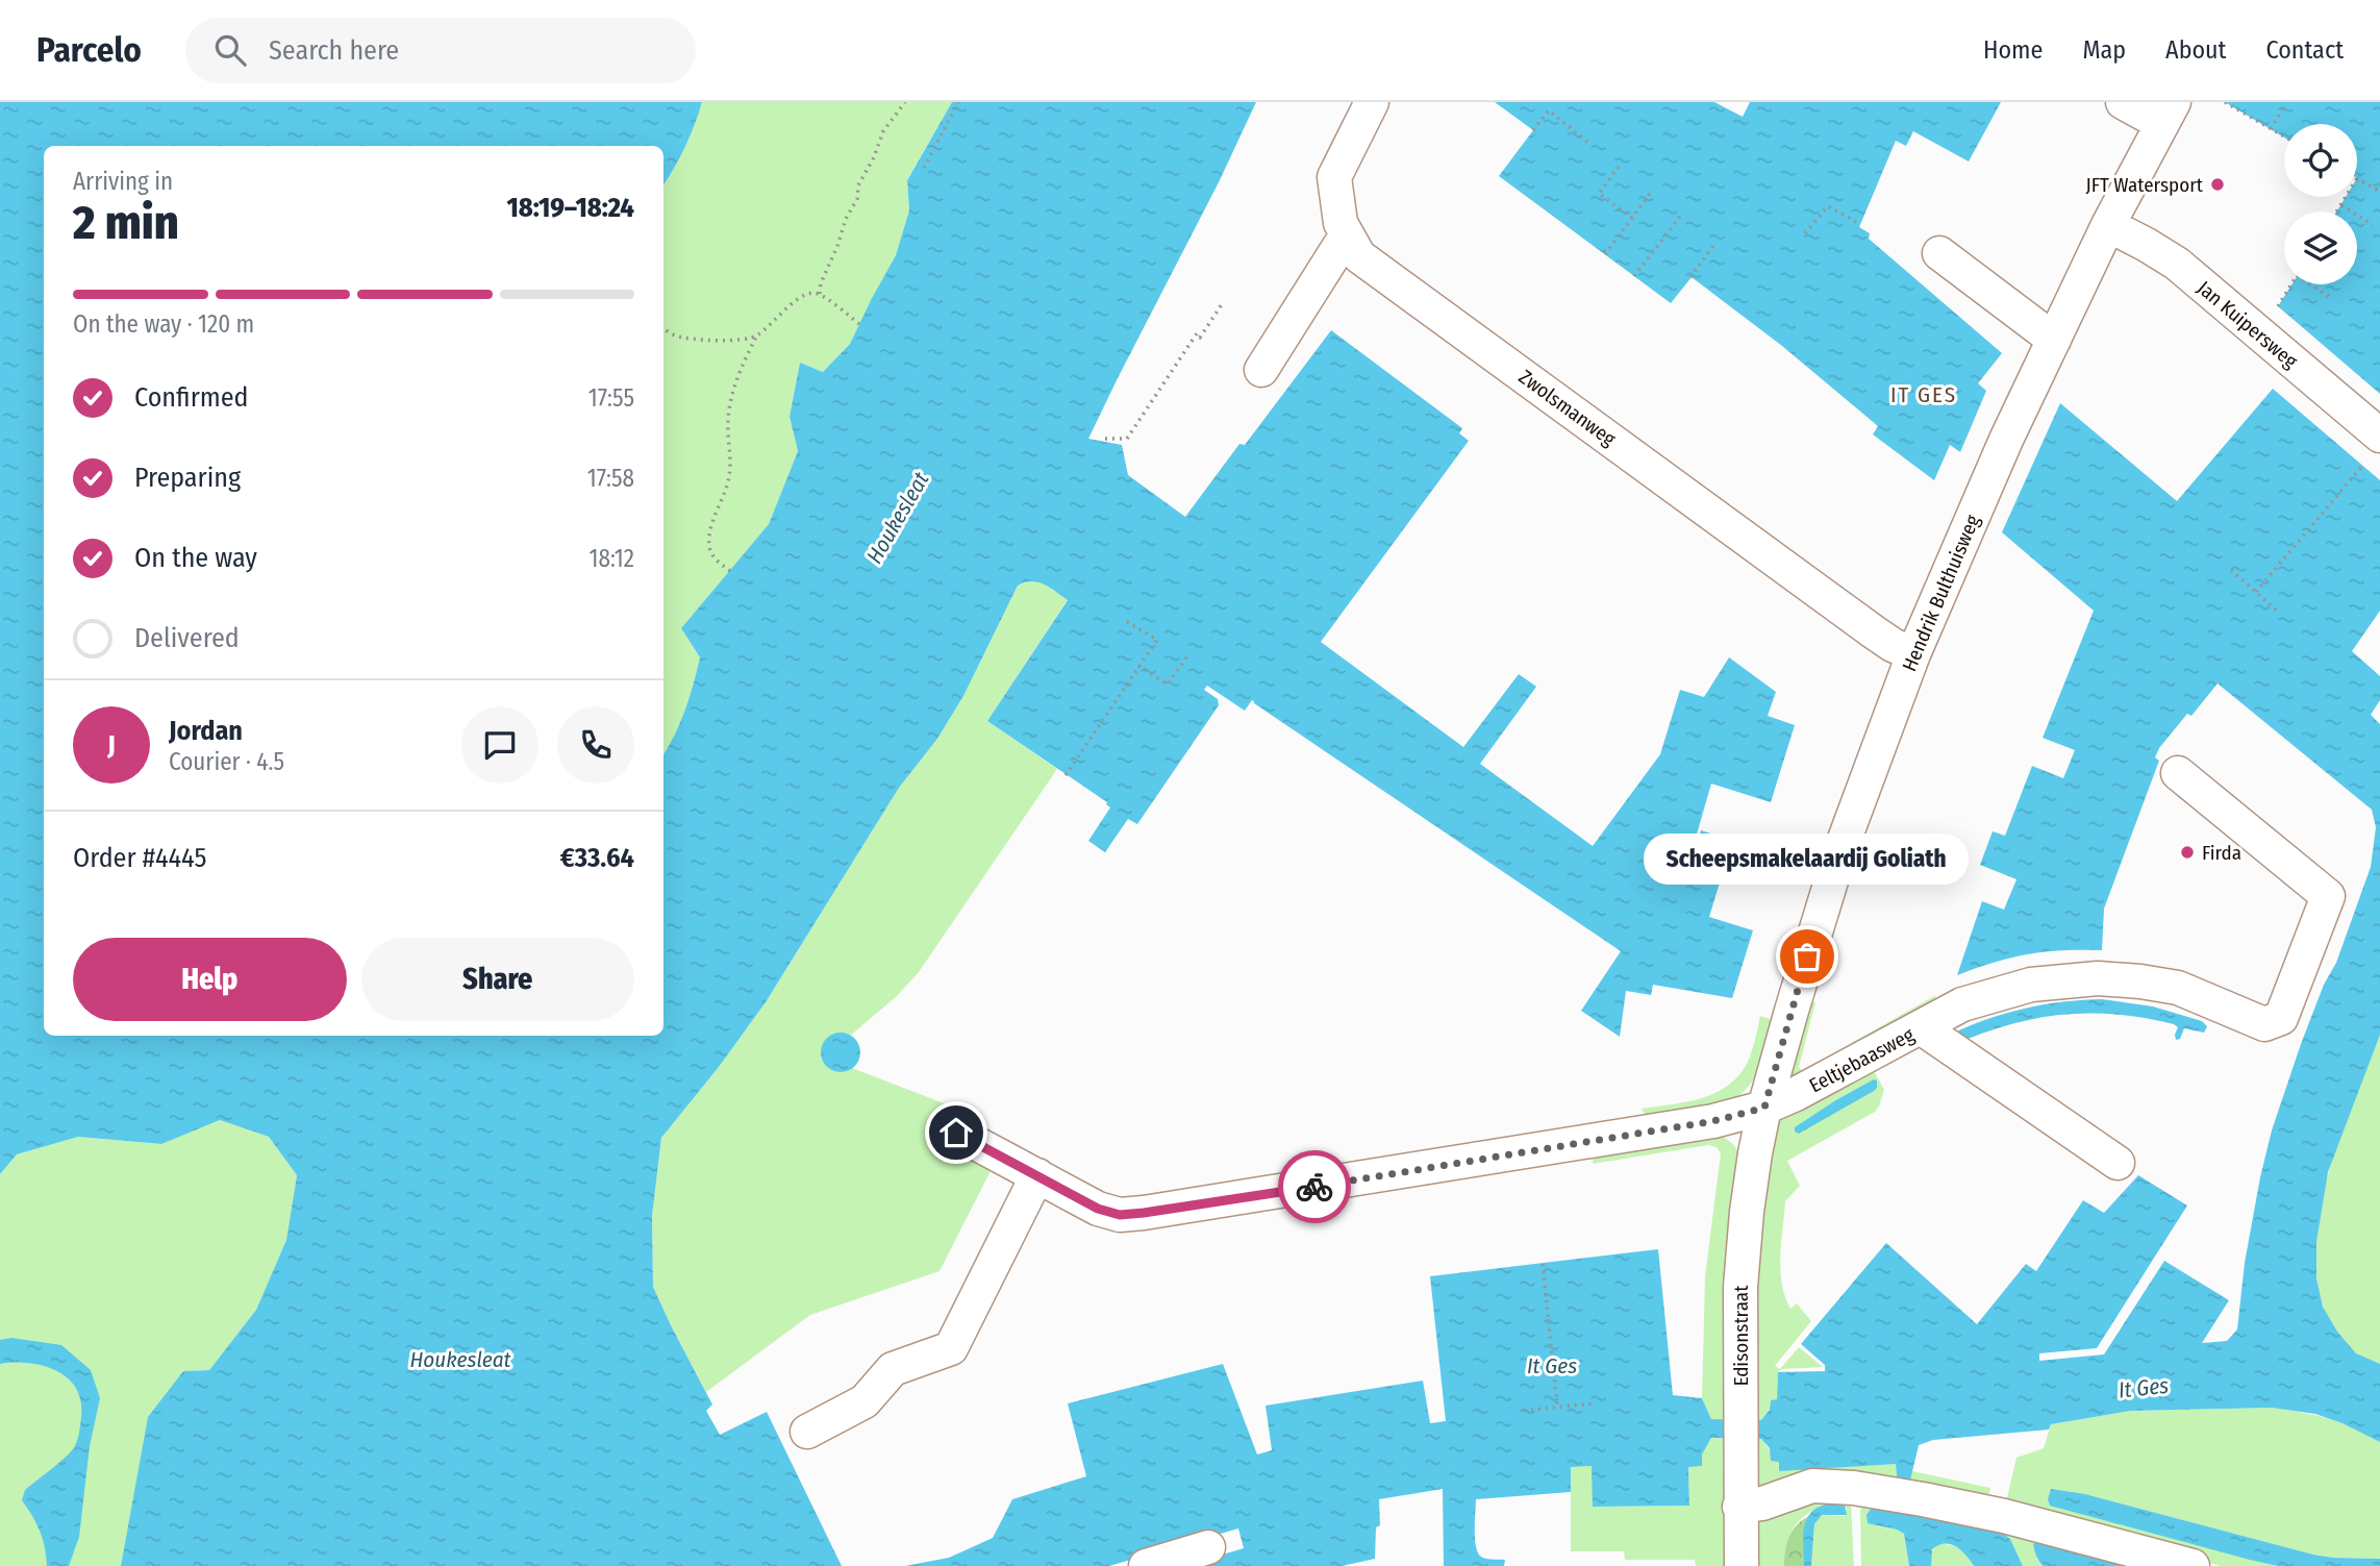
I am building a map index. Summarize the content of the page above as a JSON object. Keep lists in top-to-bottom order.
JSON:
{
  "streets": {
    "street": [
      "Jan Kuipersweg",
      "Zwolsmanweg",
      "Hendrik Bulthuisweg",
      "Eeltjebaasweg",
      "Edisonstraat"
    ]
  },
  "crossings": [
    ["Jan Kuipersweg", "Hendrik Bulthuisweg"],
    ["Zwolsmanweg", "Hendrik Bulthuisweg"],
    ["Hendrik Bulthuisweg", "Eeltjebaasweg"],
    ["Hendrik Bulthuisweg", "Edisonstraat"],
    ["Eeltjebaasweg", "Edisonstraat"]
  ],
  "districts": ["IT GES"],
  "water": ["Houkesleat", "It Ges"],
  "places": ["JFT Watersport", "Firda", "Scheepsmakelaardij Goliath"],
  "page": {
    "header": "Parcelo",
    "search": "Search here",
    "nav": [
      "Home",
      "Map",
      "About",
      "Contact"
    ],
    "heading": ["2 min", "Arriving in", "18:19–18:24"],
    "panel": [
      "Jordan",
      "Courier · 4.5",
      "Order #4445",
      "€33.64"
    ],
    "bar": "On the way · 120 m",
    "list": [
      ["Confirmed", "17:55"],
      ["Preparing", "17:58"],
      ["On the way", "18:12"],
      "Delivered"
    ],
    "round": "J",
    "bubble": "Scheepsmakelaardij Goliath",
    "buttons": ["Help", "Share"]
  }
}
